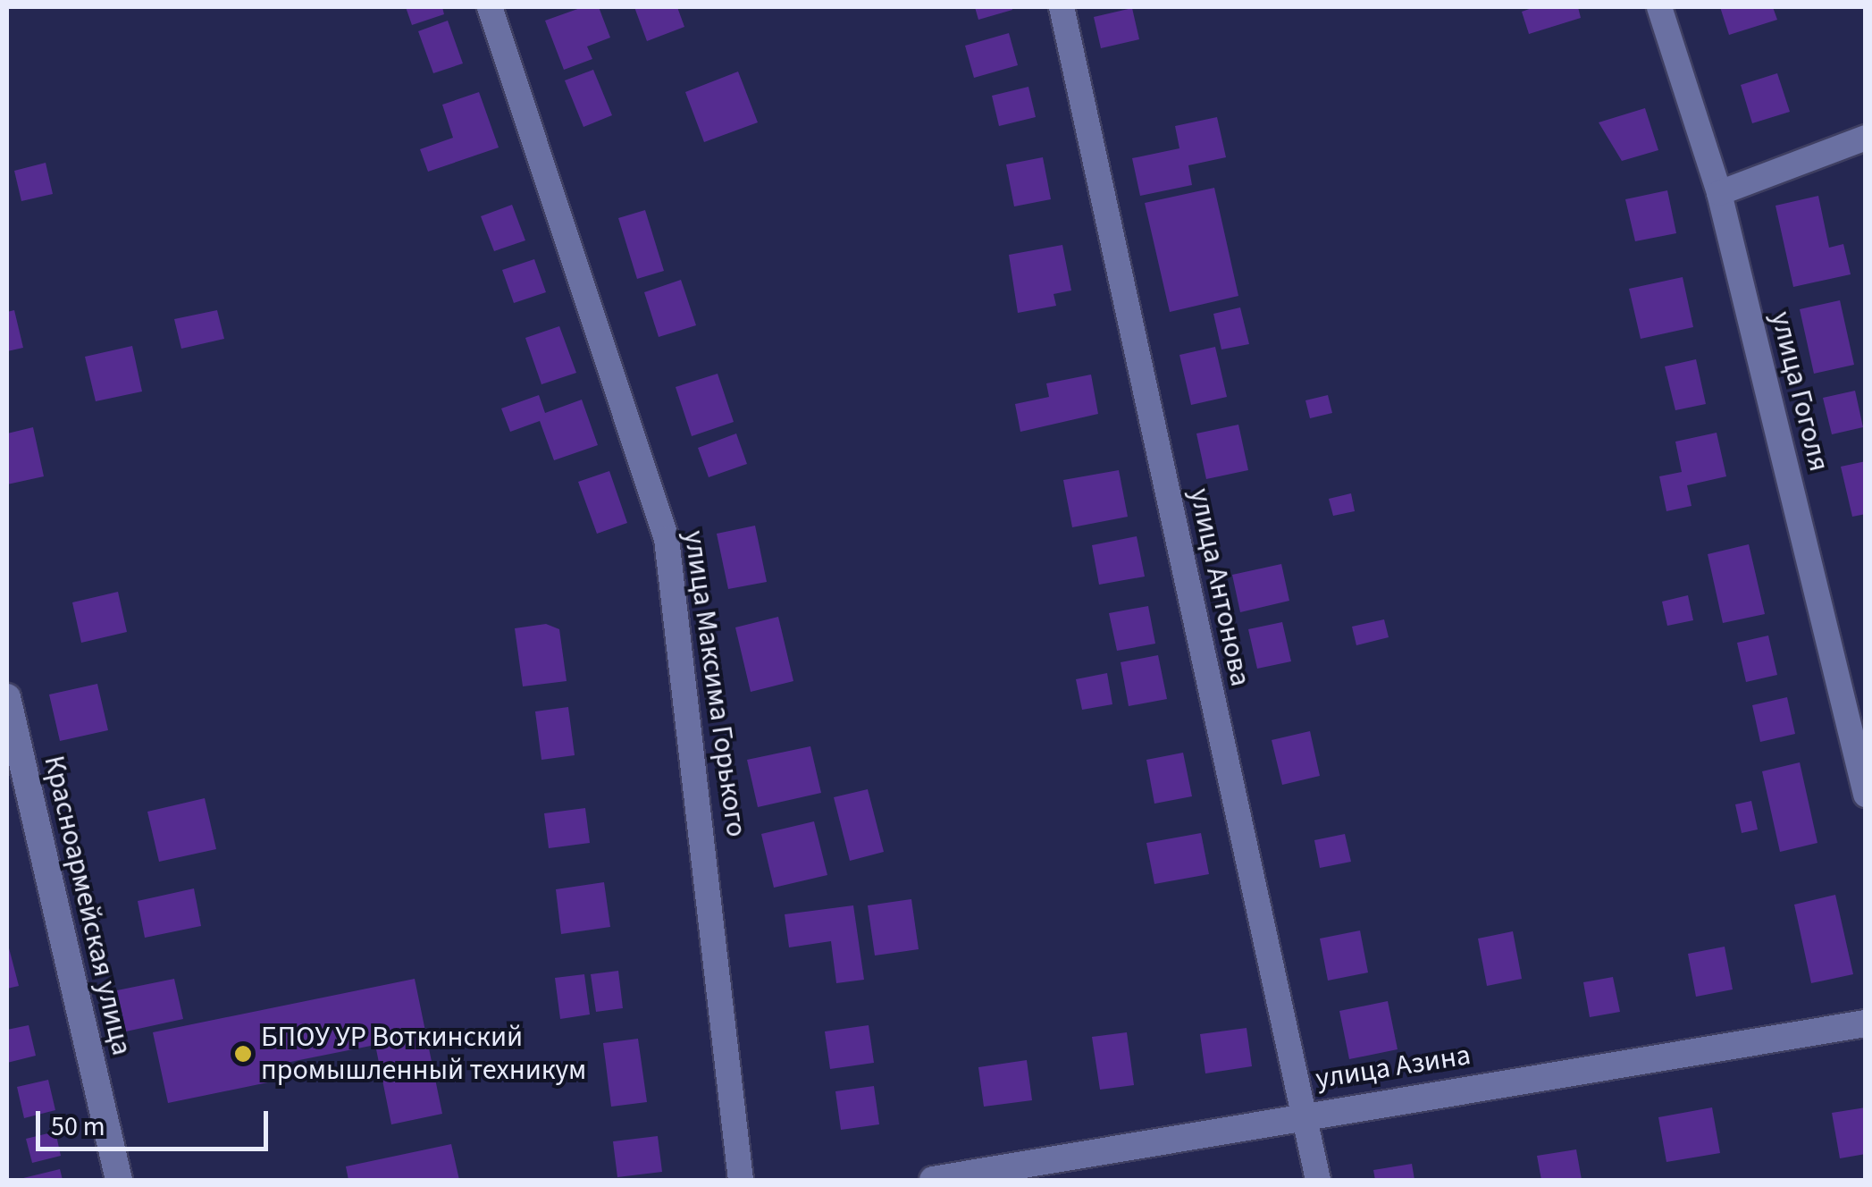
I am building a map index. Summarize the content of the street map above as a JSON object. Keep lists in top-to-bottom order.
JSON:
{
  "streets": {
    "main road": ["Красноармейская улица", "улица Азина"],
    "street": ["улица Гоголя", "улица Антонова", "улица Максима Горького"]
  },
  "crossings": [
    ["улица Антонова", "улица Азина"]
  ],
  "places": ["БПОУ УР Воткинский промышленный техникум"],
  "scale_bar": "50 m"
}
